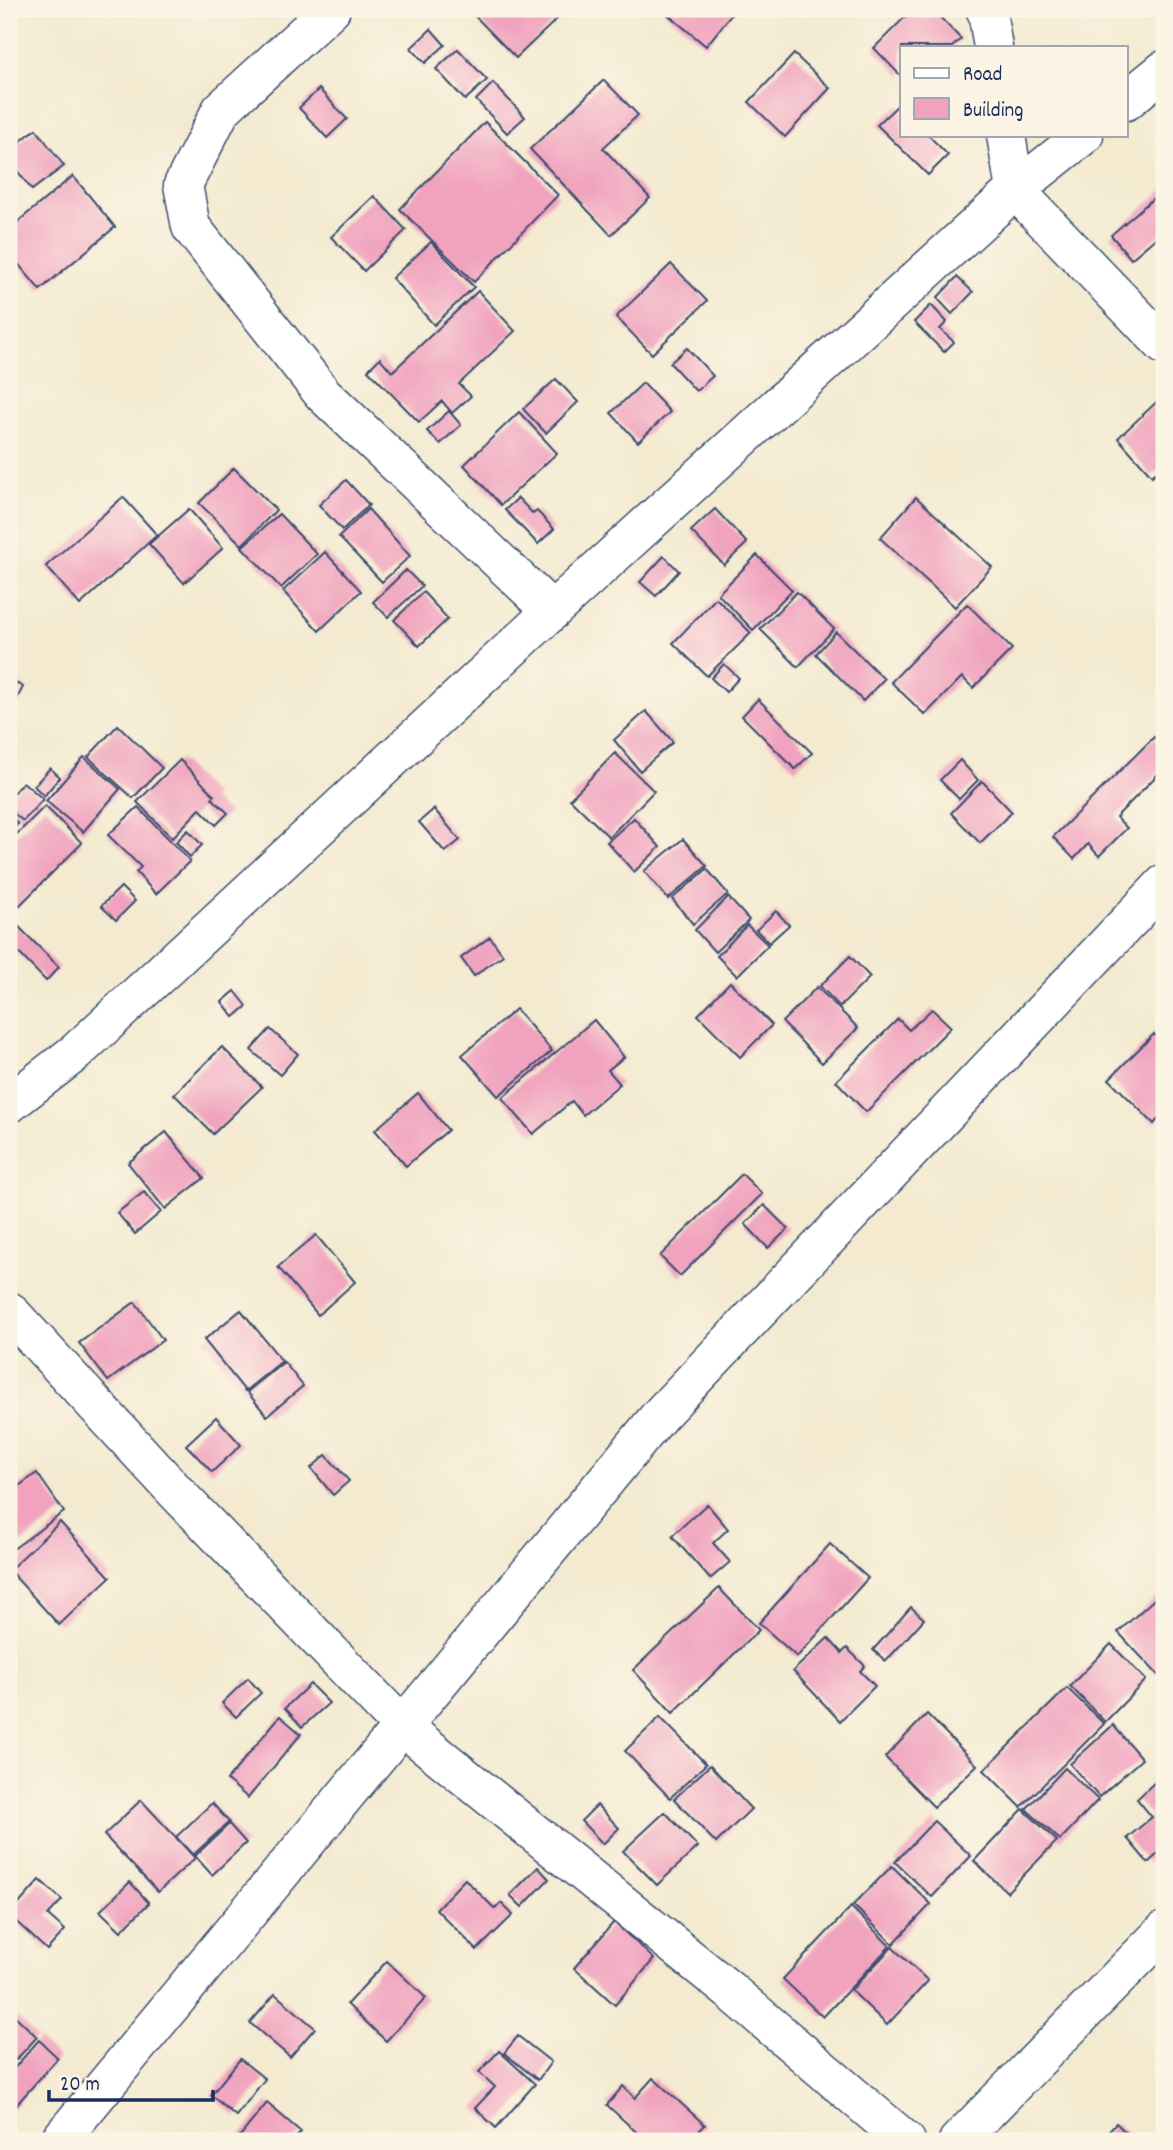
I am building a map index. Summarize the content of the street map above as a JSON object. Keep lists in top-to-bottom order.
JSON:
{
  "legend": ["Road", "Building"],
  "scale_bar": "20 m"
}
